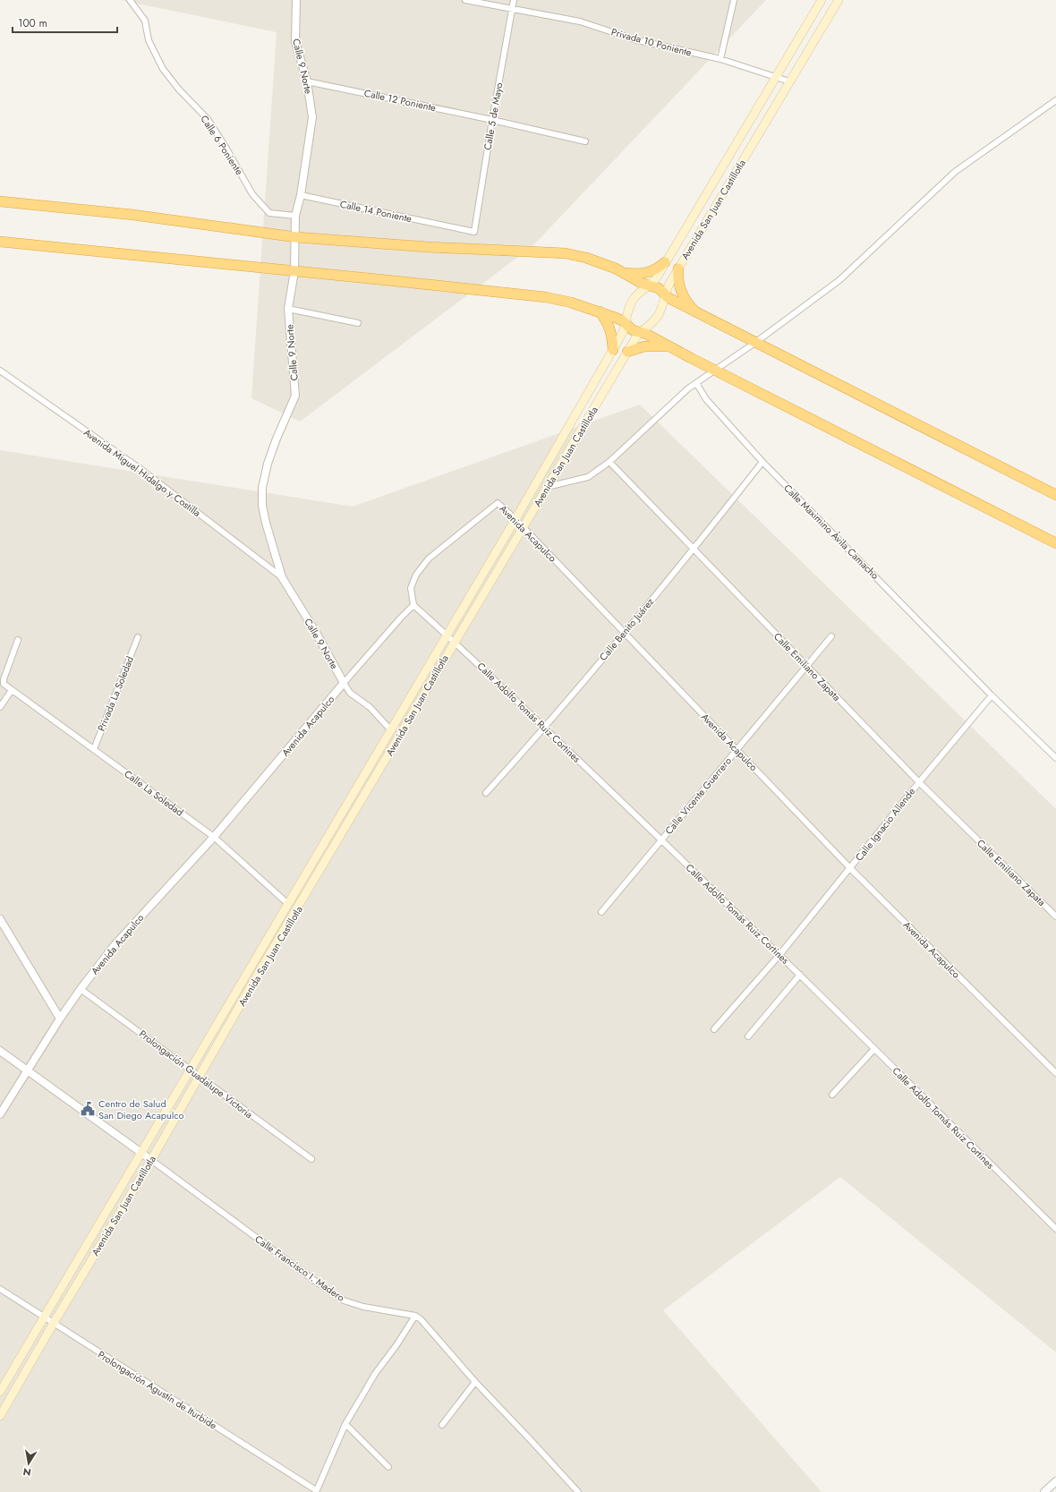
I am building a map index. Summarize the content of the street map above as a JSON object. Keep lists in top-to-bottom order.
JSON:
{
  "streets": {
    "main road": ["Avenida San Juan Castillotla"],
    "street": [
      "Privada 10 Poniente",
      "Calle 9 Norte",
      "Calle 12 Poniente",
      "Calle 5 de Mayo",
      "Calle 6 Poniente",
      "Calle 14 Poniente",
      "Avenida Miguel Hidalgo y Costilla",
      "Calle Maximino Ávila Camacho",
      "Avenida Acapulco",
      "Calle Benito Juárez",
      "Calle Emiliano Zapata",
      "Privada La Soledad",
      "Calle Adolfo Tomás Ruiz Cortines",
      "Calle La Soledad",
      "Calle Vicente Guerrero",
      "Calle Ignacio Allende",
      "Prolongación Guadalupe Victoria",
      "Calle Francisco I. Madero",
      "Prolongación Agustín de Iturbide"
    ]
  },
  "crossings": [
    ["Privada 10 Poniente", "Calle 5 de Mayo"],
    ["Privada 10 Poniente", "Avenida San Juan Castillotla"],
    ["Calle 9 Norte", "Calle 12 Poniente"],
    ["Calle 9 Norte", "Calle 6 Poniente"],
    ["Calle 9 Norte", "Calle 14 Poniente"],
    ["Calle 9 Norte", "Avenida Miguel Hidalgo y Costilla"],
    ["Calle 9 Norte", "Avenida Acapulco"],
    ["Calle 12 Poniente", "Calle 5 de Mayo"],
    ["Calle 5 de Mayo", "Calle 14 Poniente"],
    ["Avenida San Juan Castillotla", "Avenida Acapulco"],
    ["Avenida San Juan Castillotla", "Calle Adolfo Tomás Ruiz Cortines"],
    ["Avenida San Juan Castillotla", "Calle La Soledad"],
    ["Avenida San Juan Castillotla", "Prolongación Guadalupe Victoria"],
    ["Avenida San Juan Castillotla", "Calle Francisco I. Madero"],
    ["Avenida San Juan Castillotla", "Prolongación Agustín de Iturbide"],
    ["Calle Maximino Ávila Camacho", "Calle Benito Juárez"],
    ["Calle Maximino Ávila Camacho", "Calle Ignacio Allende"],
    ["Avenida Acapulco", "Calle Benito Juárez"],
    ["Avenida Acapulco", "Calle Adolfo Tomás Ruiz Cortines"],
    ["Avenida Acapulco", "Calle La Soledad"],
    ["Avenida Acapulco", "Calle Vicente Guerrero"],
    ["Avenida Acapulco", "Calle Ignacio Allende"],
    ["Avenida Acapulco", "Prolongación Guadalupe Victoria"],
    ["Avenida Acapulco", "Calle Francisco I. Madero"],
    ["Calle Benito Juárez", "Calle Emiliano Zapata"],
    ["Calle Benito Juárez", "Calle Adolfo Tomás Ruiz Cortines"],
    ["Calle Emiliano Zapata", "Calle Vicente Guerrero"],
    ["Calle Emiliano Zapata", "Calle Ignacio Allende"],
    ["Privada La Soledad", "Calle La Soledad"],
    ["Calle Adolfo Tomás Ruiz Cortines", "Calle Vicente Guerrero"],
    ["Calle Adolfo Tomás Ruiz Cortines", "Calle Ignacio Allende"]
  ],
  "places": {
    "public building": ["Centro de Salud San Diego Acapulco"]
  },
  "scale_bar": "100 m",
  "north": "bottom"
}
